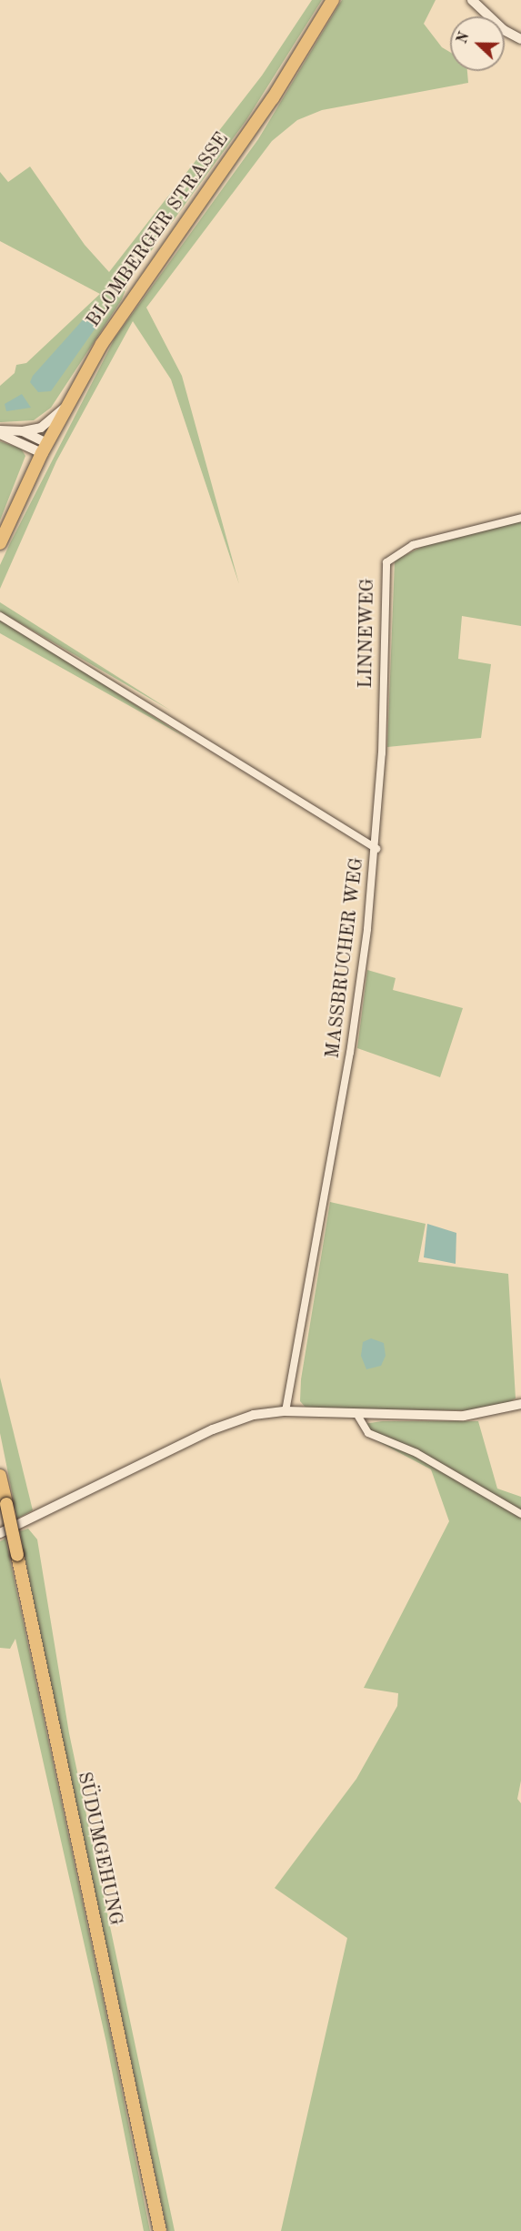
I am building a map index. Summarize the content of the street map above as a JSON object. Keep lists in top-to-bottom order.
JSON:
{
  "streets": {
    "main road": ["BLOMBERGER STRASSE", "SÜDUMGEHUNG"],
    "street": ["LINNEWEG", "MASSBRUCHER WEG"]
  },
  "crossings": [
    ["LINNEWEG", "MASSBRUCHER WEG"]
  ],
  "north": "left"
}
